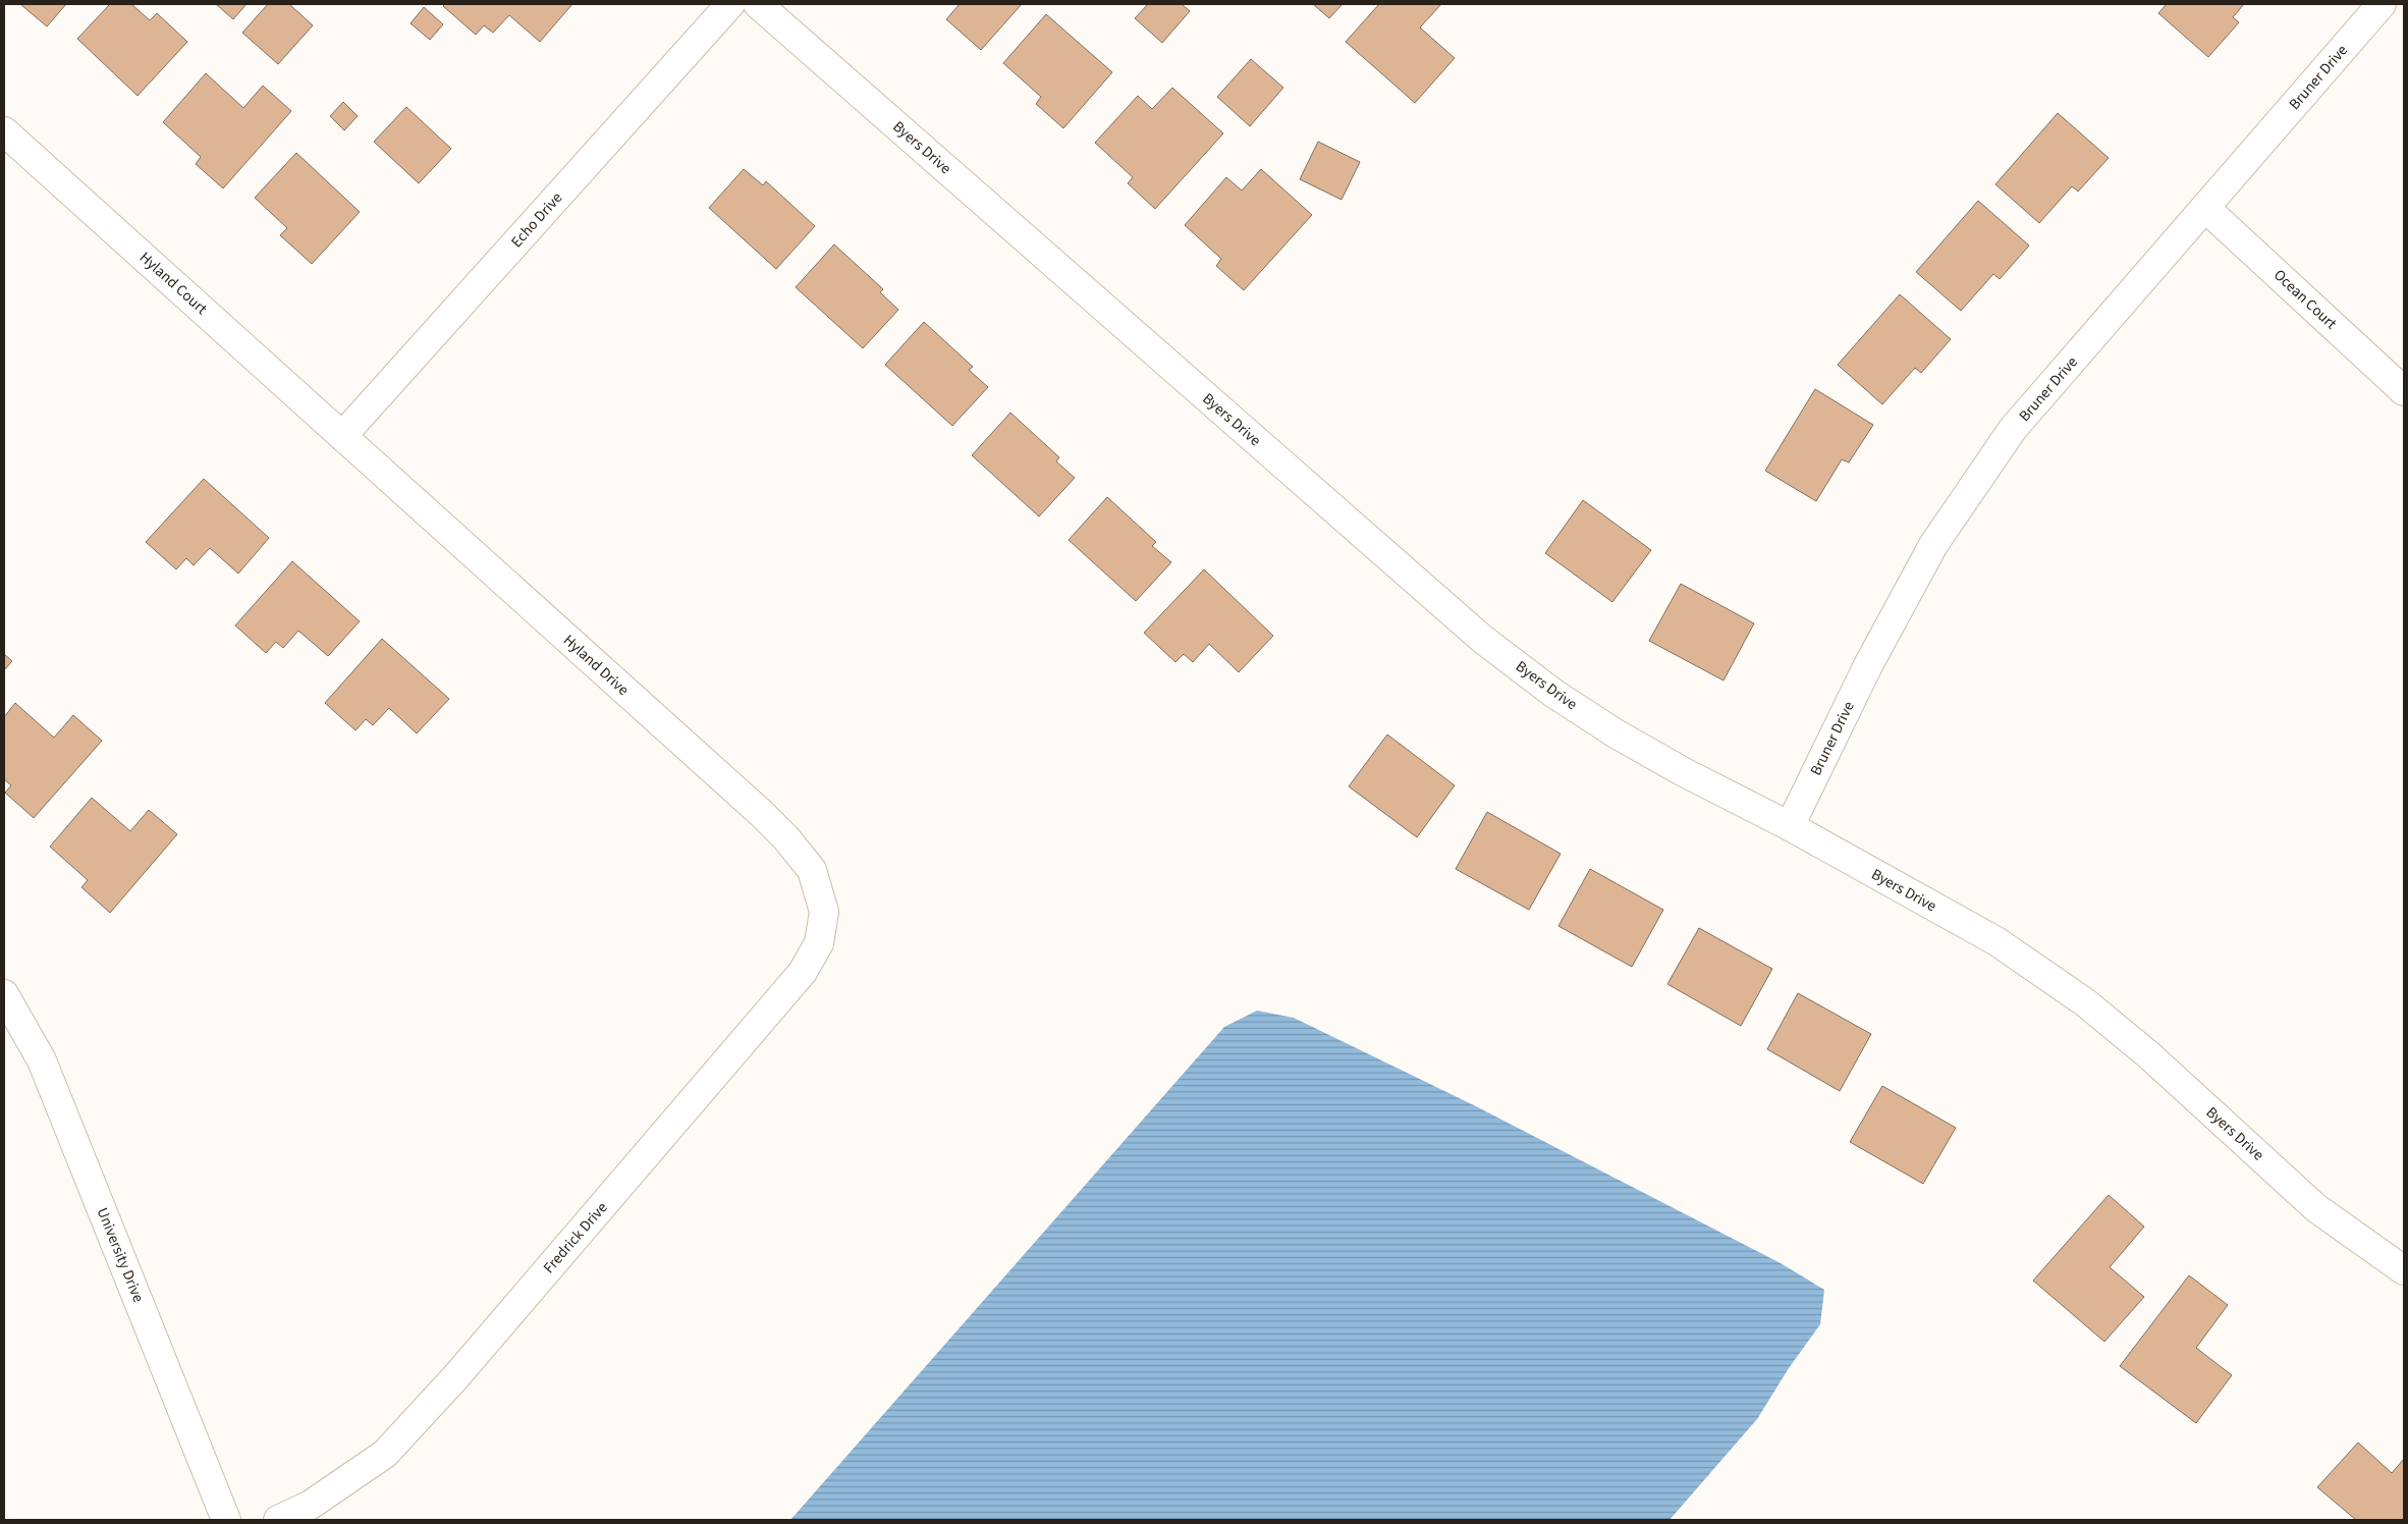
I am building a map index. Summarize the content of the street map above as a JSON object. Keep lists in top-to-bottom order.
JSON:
{
  "streets": {
    "street": [
      "Bruner Drive",
      "Byers Drive",
      "Echo Drive",
      "Hyland Court",
      "Ocean Court",
      "Hyland Drive",
      "Fredrick Drive",
      "University Drive"
    ]
  },
  "crossings": [
    ["Bruner Drive", "Byers Drive"],
    ["Bruner Drive", "Ocean Court"],
    ["Echo Drive", "Hyland Court"],
    ["Echo Drive", "Hyland Drive"],
    ["Hyland Court", "Hyland Drive"],
    ["Hyland Drive", "Fredrick Drive"]
  ]
}
